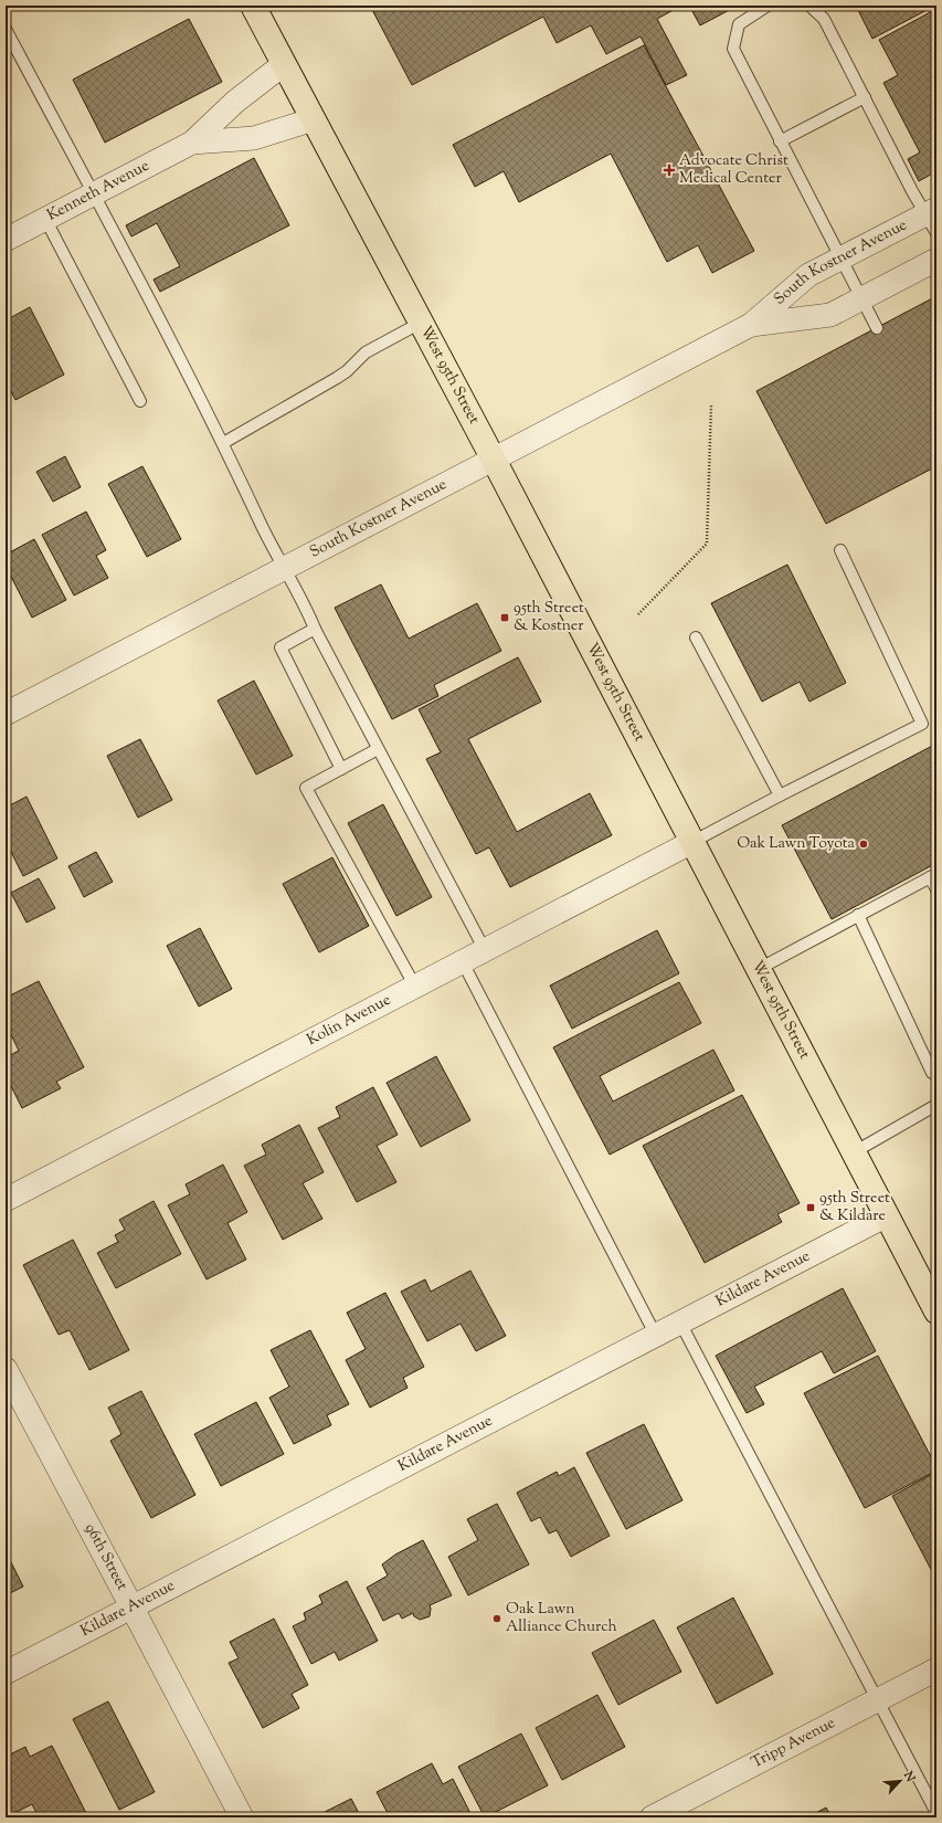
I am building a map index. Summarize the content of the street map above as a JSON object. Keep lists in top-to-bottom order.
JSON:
{
  "streets": {
    "main road": ["West 95th Street"],
    "street": [
      "Kenneth Avenue",
      "South Kostner Avenue",
      "Kolin Avenue",
      "Kildare Avenue",
      "96th Street",
      "Tripp Avenue"
    ]
  },
  "crossings": [
    ["Kenneth Avenue", "West 95th Street"],
    ["South Kostner Avenue", "West 95th Street"],
    ["West 95th Street", "Kolin Avenue"],
    ["West 95th Street", "Kildare Avenue"],
    ["Kildare Avenue", "96th Street"]
  ],
  "places": {
    "health": ["Advocate Christ Medical Center"],
    "transit": ["95th Street & Kostner", "95th Street & Kildare"],
    "other": ["Oak Lawn Toyota", "Oak Lawn Alliance Church"]
  },
  "north": "top right"
}
